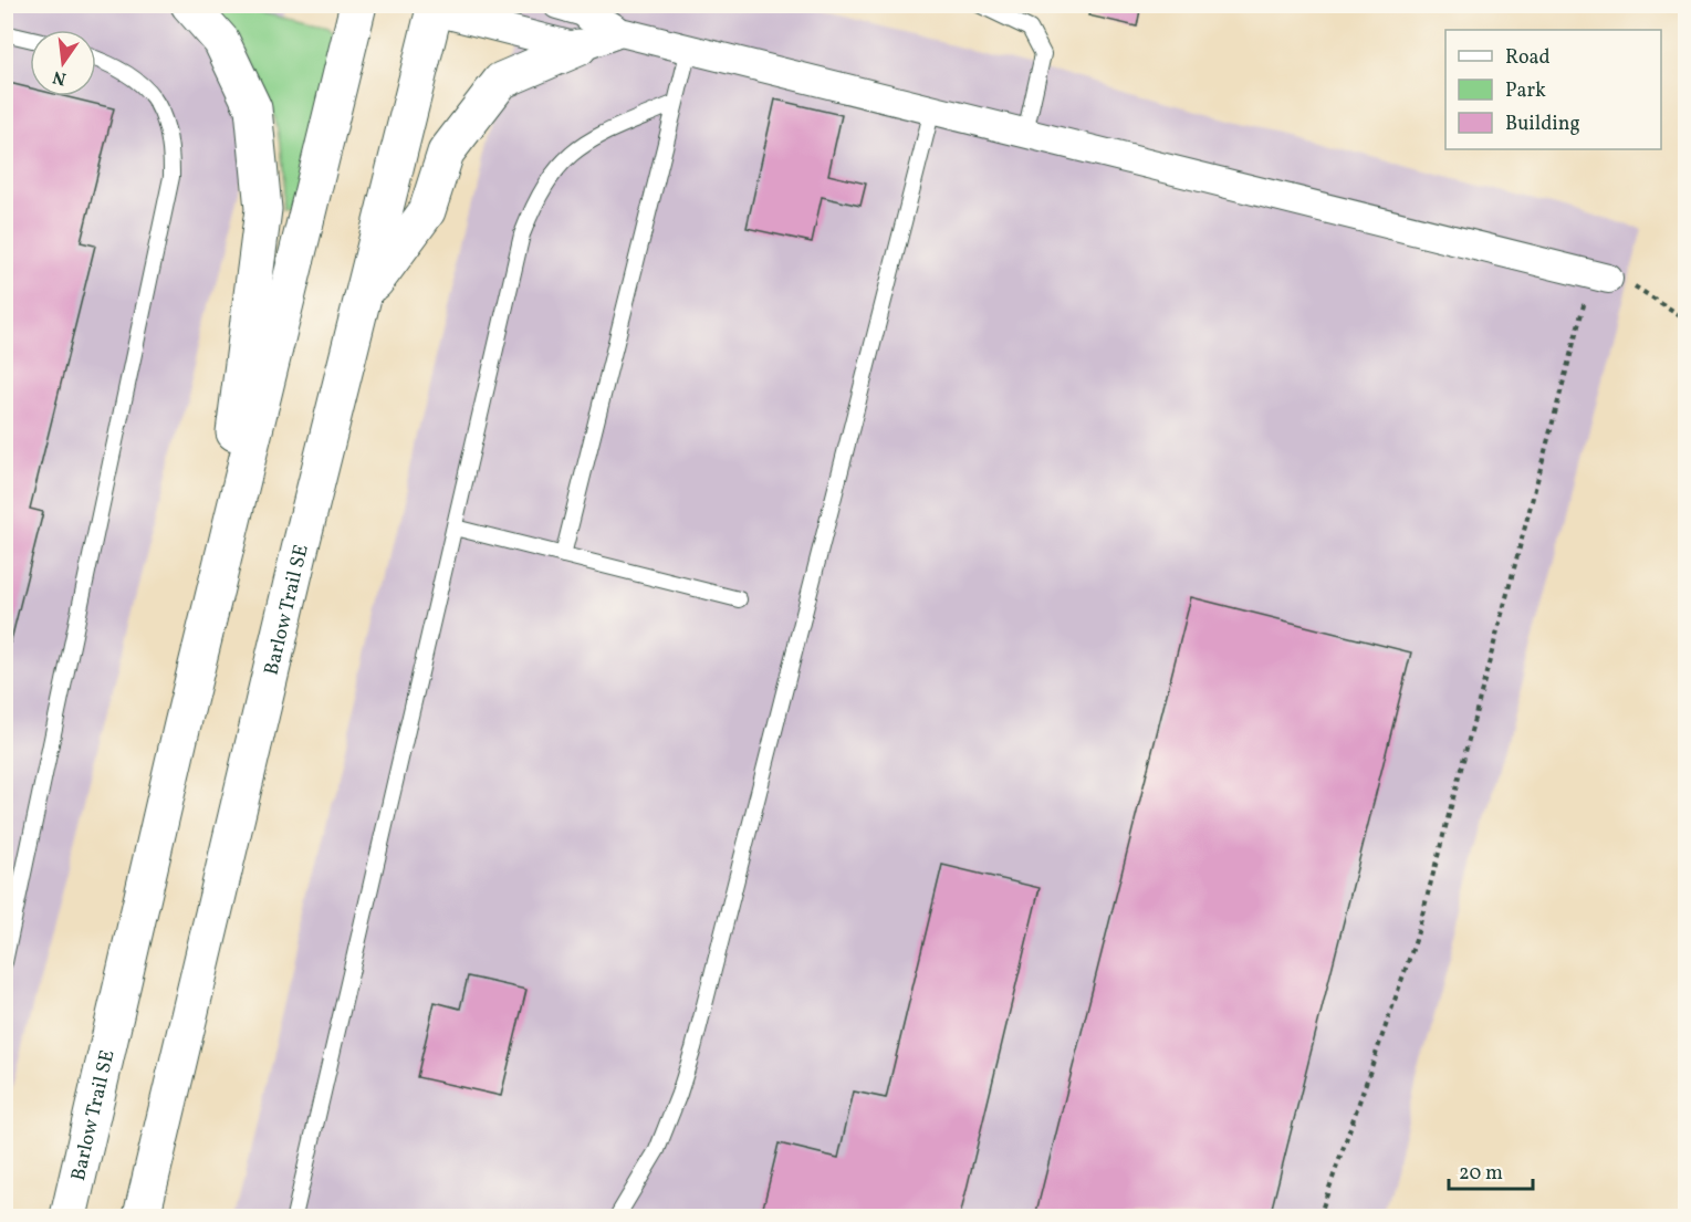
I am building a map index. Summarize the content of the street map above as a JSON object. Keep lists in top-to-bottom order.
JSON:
{
  "streets": {
    "main road": ["Barlow Trail SE"]
  },
  "legend": ["Road", "Park", "Building"],
  "scale_bar": "20 m",
  "north": "bottom"
}
